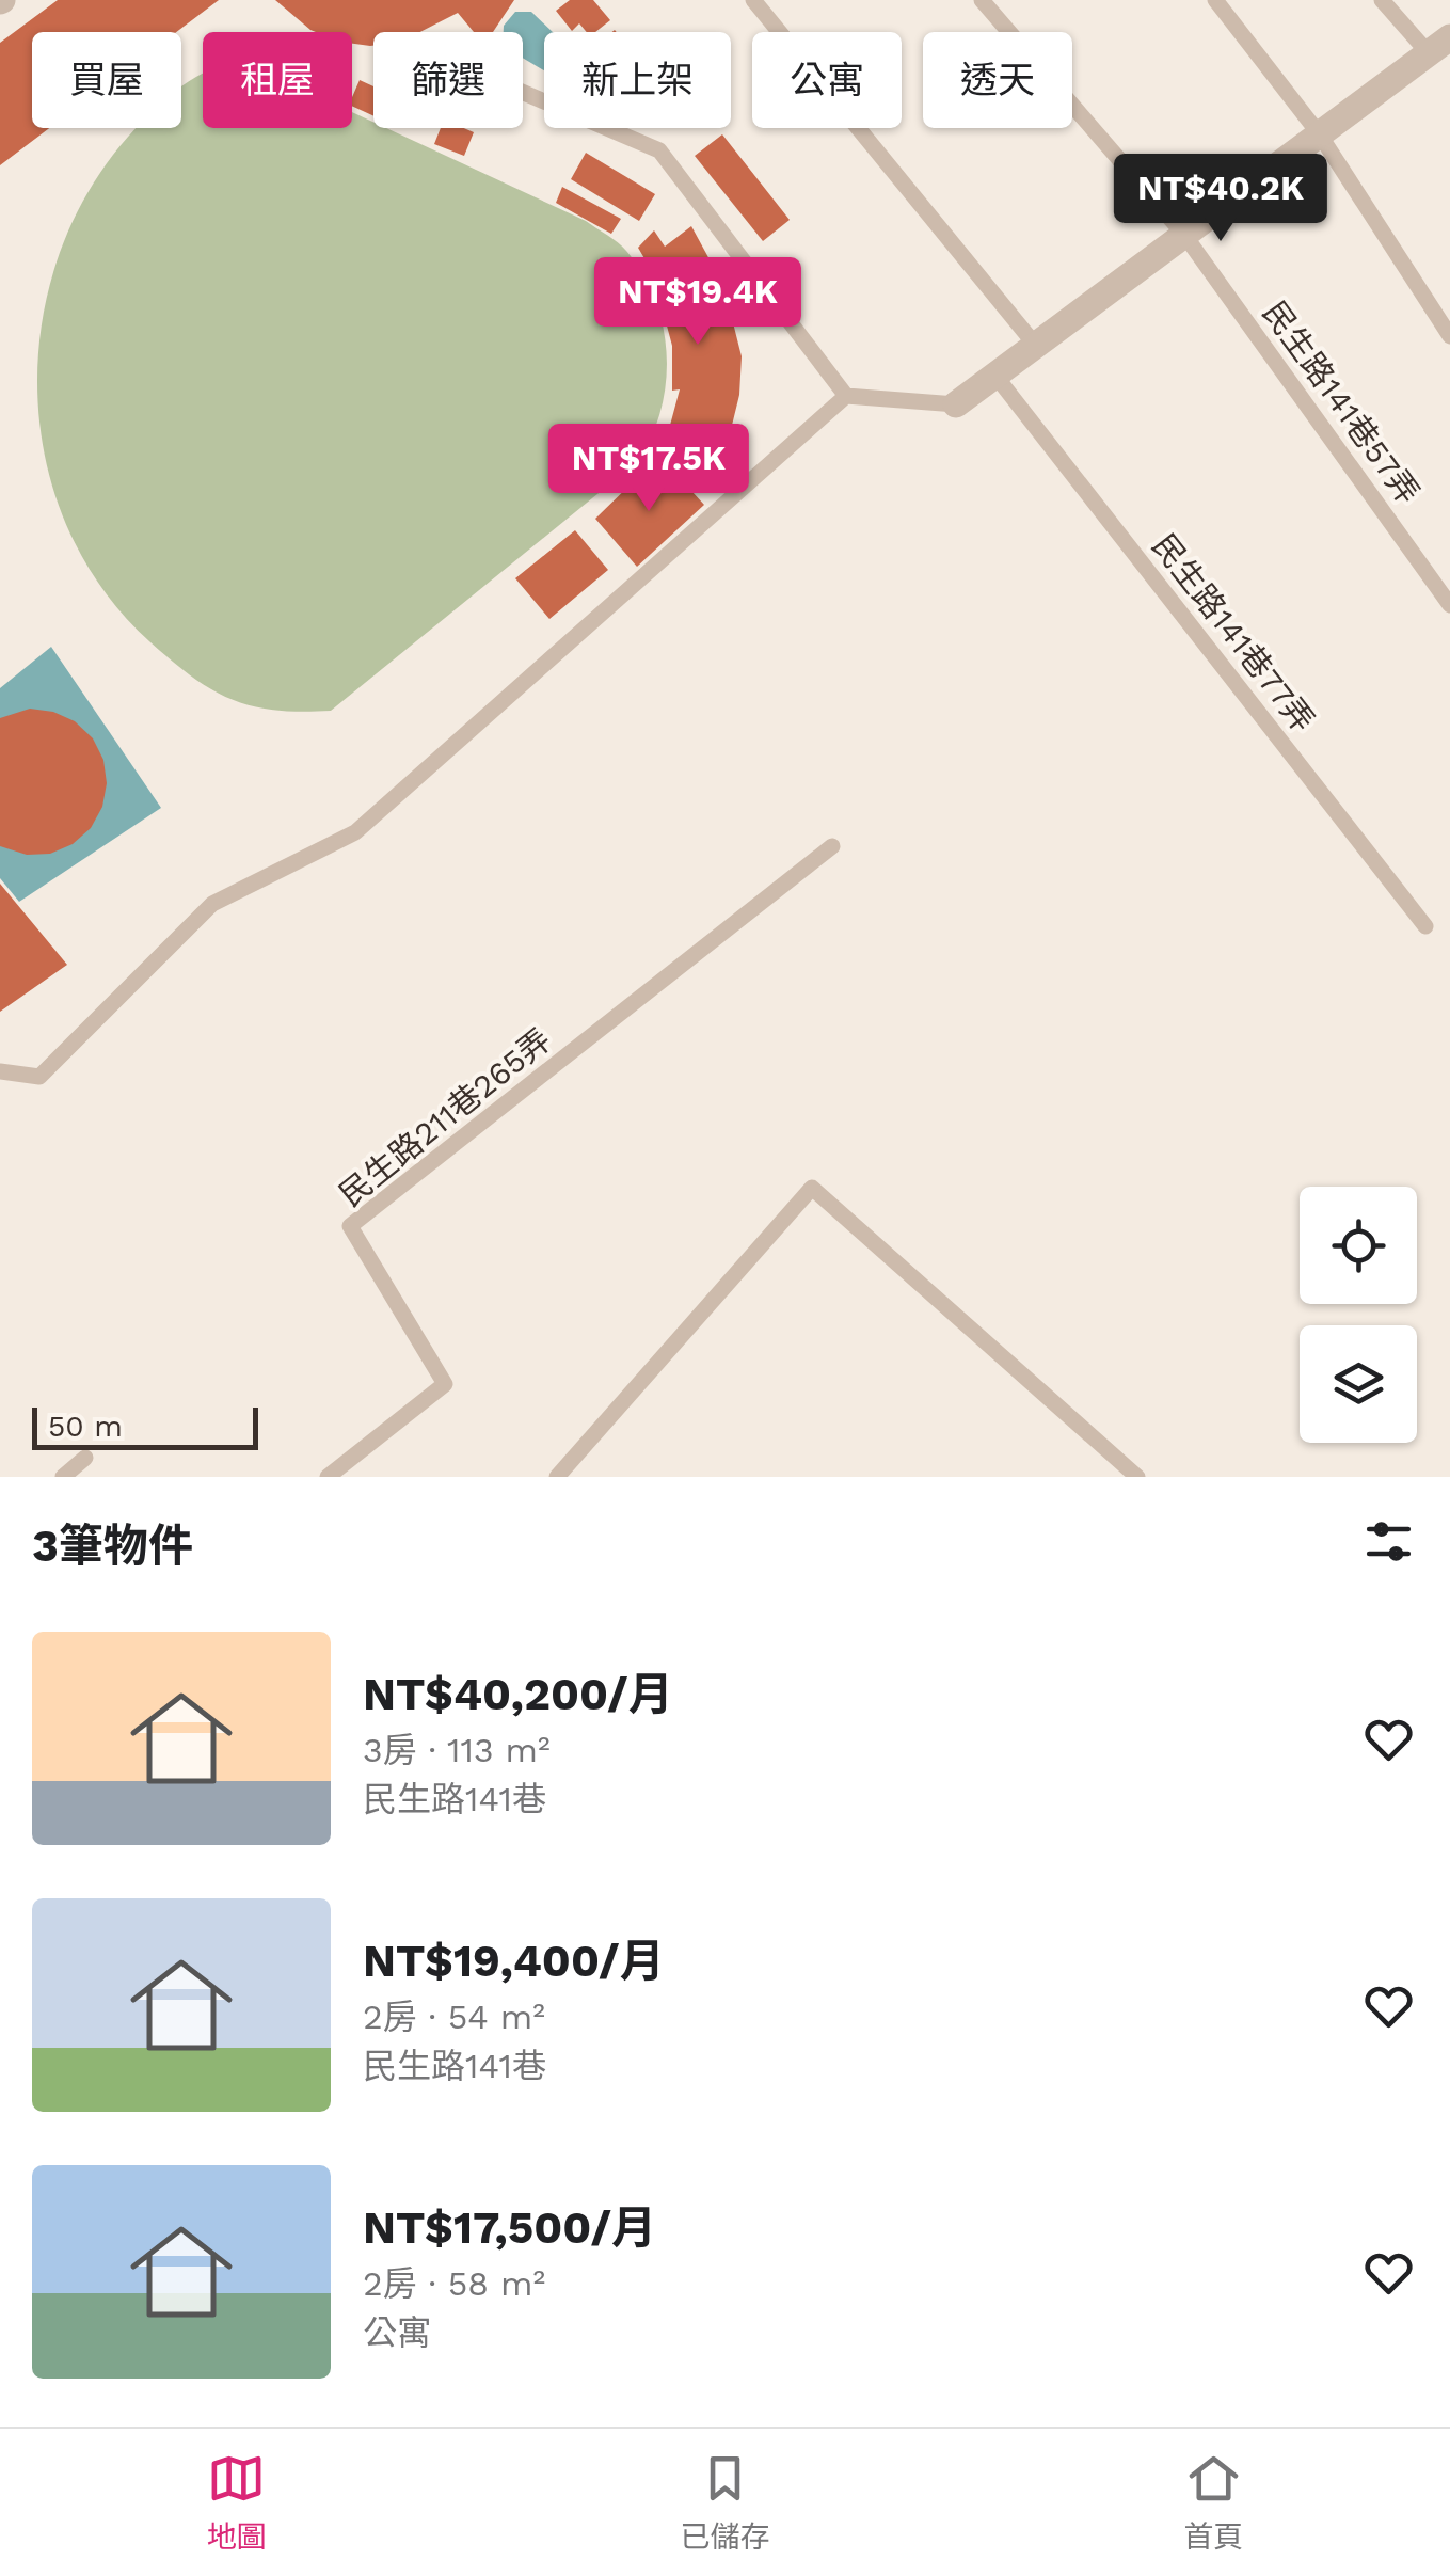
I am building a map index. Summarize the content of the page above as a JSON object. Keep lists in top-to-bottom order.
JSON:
{
  "streets": {
    "lane": ["民生路141巷57弄", "民生路141巷77弄", "民生路211巷265弄"]
  },
  "scale_bar": "50 m",
  "page": {
    "chip": [
      "買屋",
      "租屋",
      "篩選",
      "新上架",
      "公寓",
      "透天"
    ],
    "price": ["NT$40.2K", "NT$19.4K", "NT$17.5K"],
    "scale": "50 m",
    "heading": "3筆物件",
    "list": [
      {
        "name": "NT$40,200/月",
        "note": "3房 · 113 m² · 民生路141巷"
      },
      {
        "name": "NT$19,400/月",
        "note": "2房 · 54 m² · 民生路141巷"
      },
      {
        "name": "NT$17,500/月",
        "note": "2房 · 58 m² · 公寓"
      }
    ],
    "tabs": ["地圖", "已儲存", "首頁"]
  }
}
